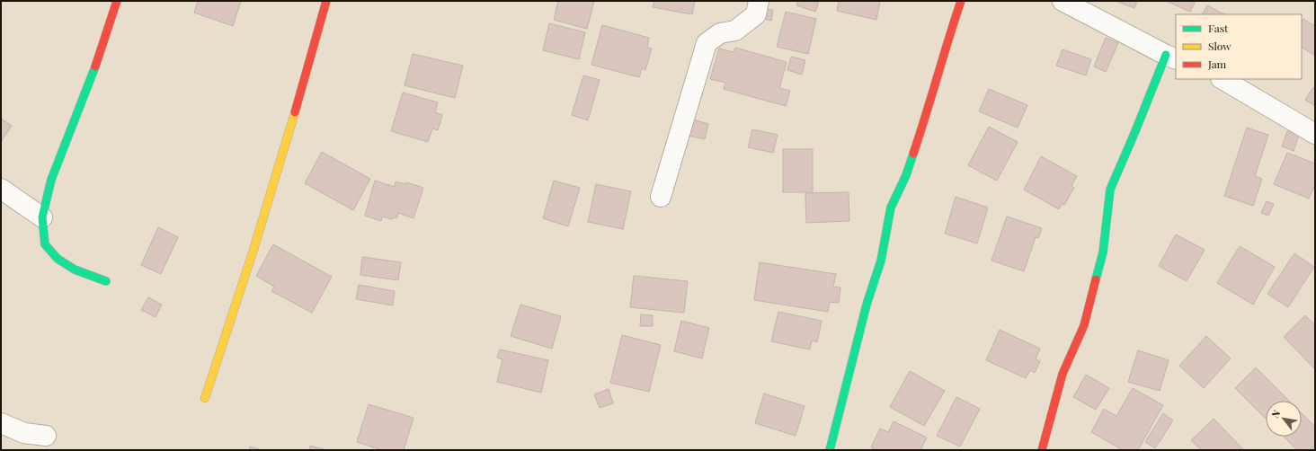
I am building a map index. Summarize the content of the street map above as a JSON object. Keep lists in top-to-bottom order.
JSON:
{
  "legend": ["Fast", "Slow", "Jam"],
  "north": "top left"
}
